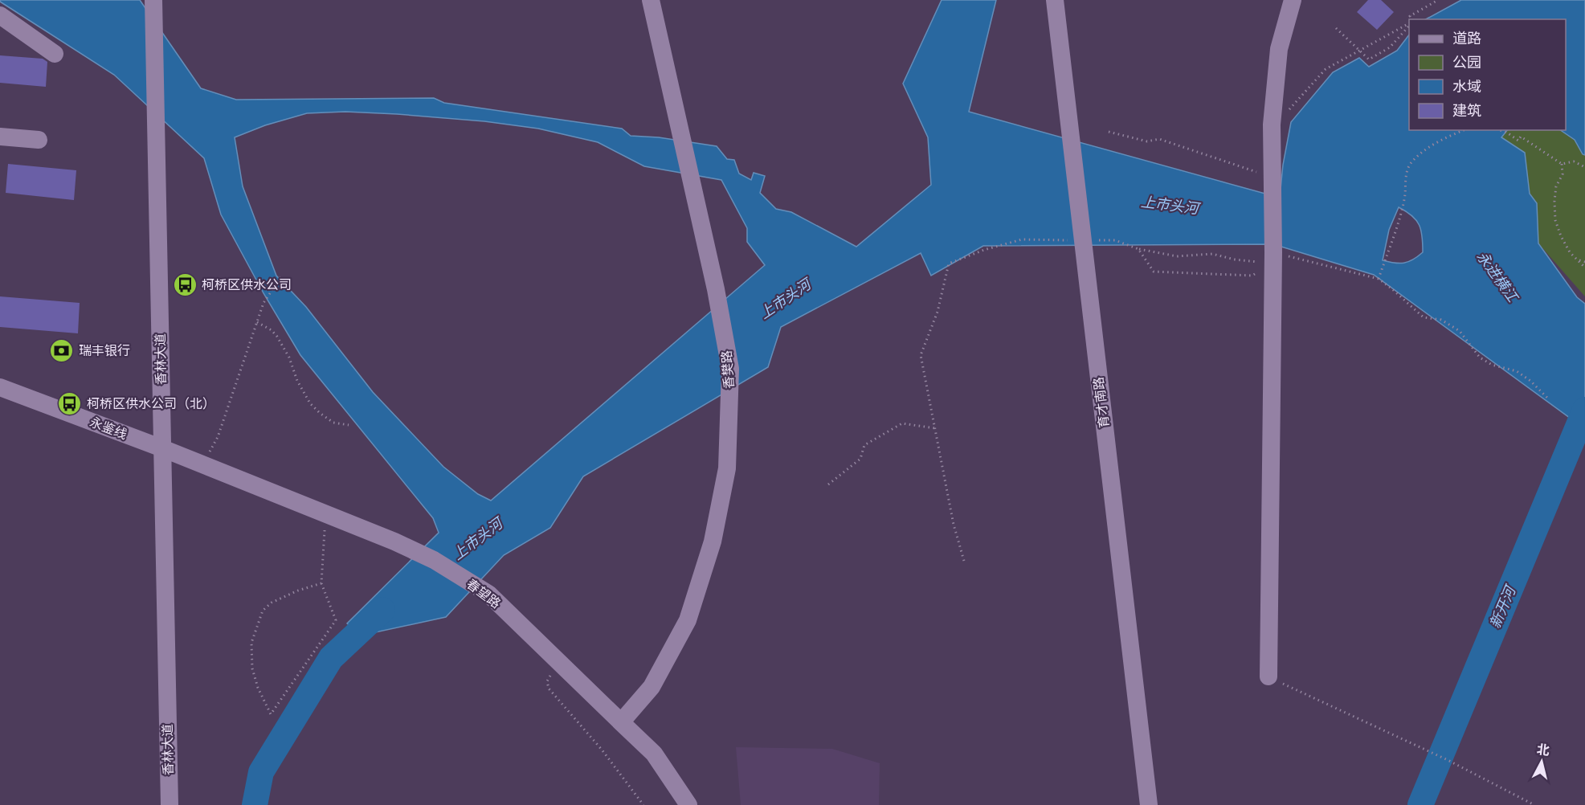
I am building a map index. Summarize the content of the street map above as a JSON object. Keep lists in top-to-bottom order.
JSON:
{
  "streets": {
    "street": [
      "香林大道",
      "香樊路",
      "育才南路",
      "永鉴线",
      "春望路"
    ]
  },
  "crossings": [
    ["香林大道", "永鉴线"],
    ["香林大道", "春望路"],
    ["香樊路", "春望路"],
    ["永鉴线", "春望路"]
  ],
  "water": ["上市头河", "永进横江", "新开河"],
  "places": {
    "bus stop": ["柯桥区供水公司", "柯桥区供水公司（北）"],
    "bank": ["瑞丰银行"]
  },
  "legend": [
    "道路",
    "公园",
    "水域",
    "建筑"
  ],
  "north": "top"
}
